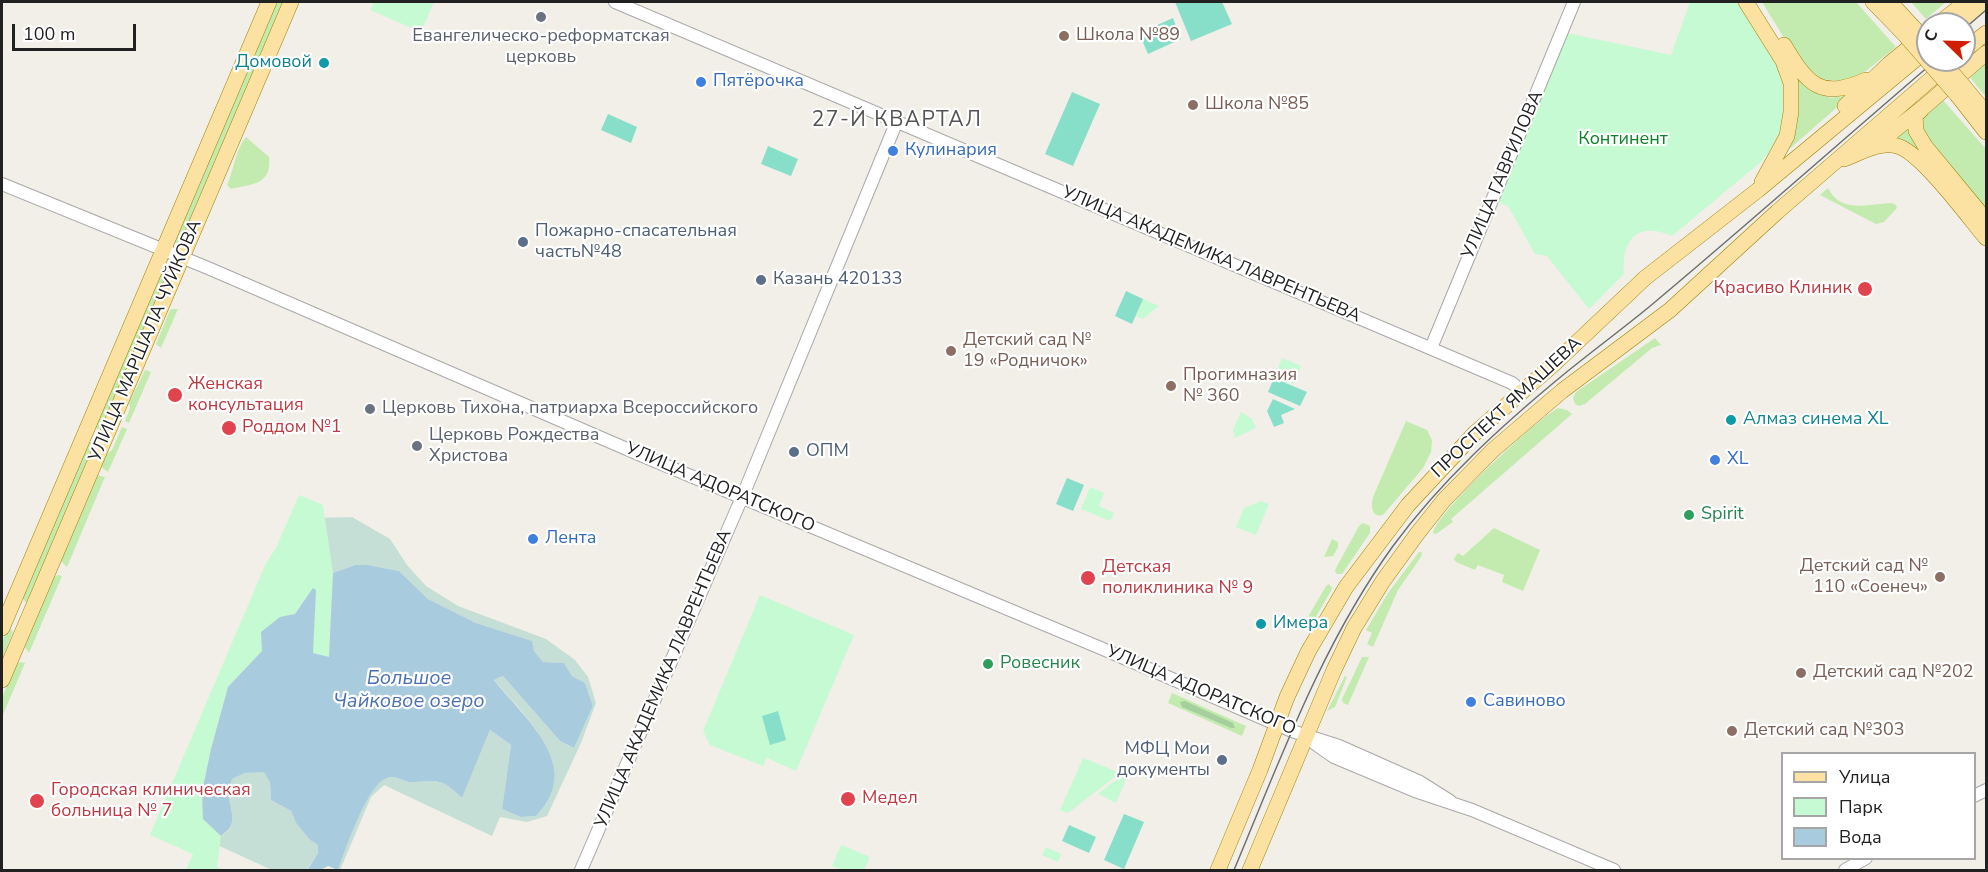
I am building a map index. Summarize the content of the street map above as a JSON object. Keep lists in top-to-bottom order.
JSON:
{
  "streets": {
    "main road": ["УЛИЦА МАРШАЛА ЧУЙКОВА", "ПРОСПЕКТ ЯМАШЕВА"],
    "street": ["УЛИЦА ГАВРИЛОВА", "УЛИЦА АКАДЕМИКА ЛАВРЕНТЬЕВА", "УЛИЦА АДОРАТСКОГО"]
  },
  "crossings": [
    ["УЛИЦА ГАВРИЛОВА", "УЛИЦА АКАДЕМИКА ЛАВРЕНТЬЕВА"],
    ["УЛИЦА АКАДЕМИКА ЛАВРЕНТЬЕВА", "ПРОСПЕКТ ЯМАШЕВА"],
    ["УЛИЦА АКАДЕМИКА ЛАВРЕНТЬЕВА", "УЛИЦА АДОРАТСКОГО"],
    ["УЛИЦА МАРШАЛА ЧУЙКОВА", "УЛИЦА АДОРАТСКОГО"],
    ["ПРОСПЕКТ ЯМАШЕВА", "УЛИЦА АДОРАТСКОГО"]
  ],
  "districts": ["27-Й КВАРТАЛ"],
  "water": ["Большое Чайковое озеро"],
  "parks": ["Континент"],
  "places": [
    "Евангелическо-реформатская церковь",
    "Школа №89",
    "Домовой",
    "Пятёрочка",
    "Школа №85",
    "Кулинария",
    "Пожарно-спасательная часть№48",
    "Казань 420133",
    "Красиво Клиник",
    "Детский сад № 19 «Родничок»",
    "Прогимназия № 360",
    "Женская консультация",
    "Церковь Тихона, патриарха Всероссийского",
    "Алмаз синема XL",
    "Роддом №1",
    "Церковь Рождества Христова",
    "ОПМ",
    "XL",
    "Spirit",
    "Лента",
    "Детский сад № 110 «Соенеч»",
    "Детская поликлиника № 9",
    "Имера",
    "Ровесник",
    "Детский сад №202",
    "Савиново",
    "Детский сад №303",
    "МФЦ Мои документы",
    "Медел",
    "Городская клиническая больница № 7"
  ],
  "legend": ["Улица", "Парк", "Вода"],
  "scale_bar": "100 m",
  "north": "top left"
}
